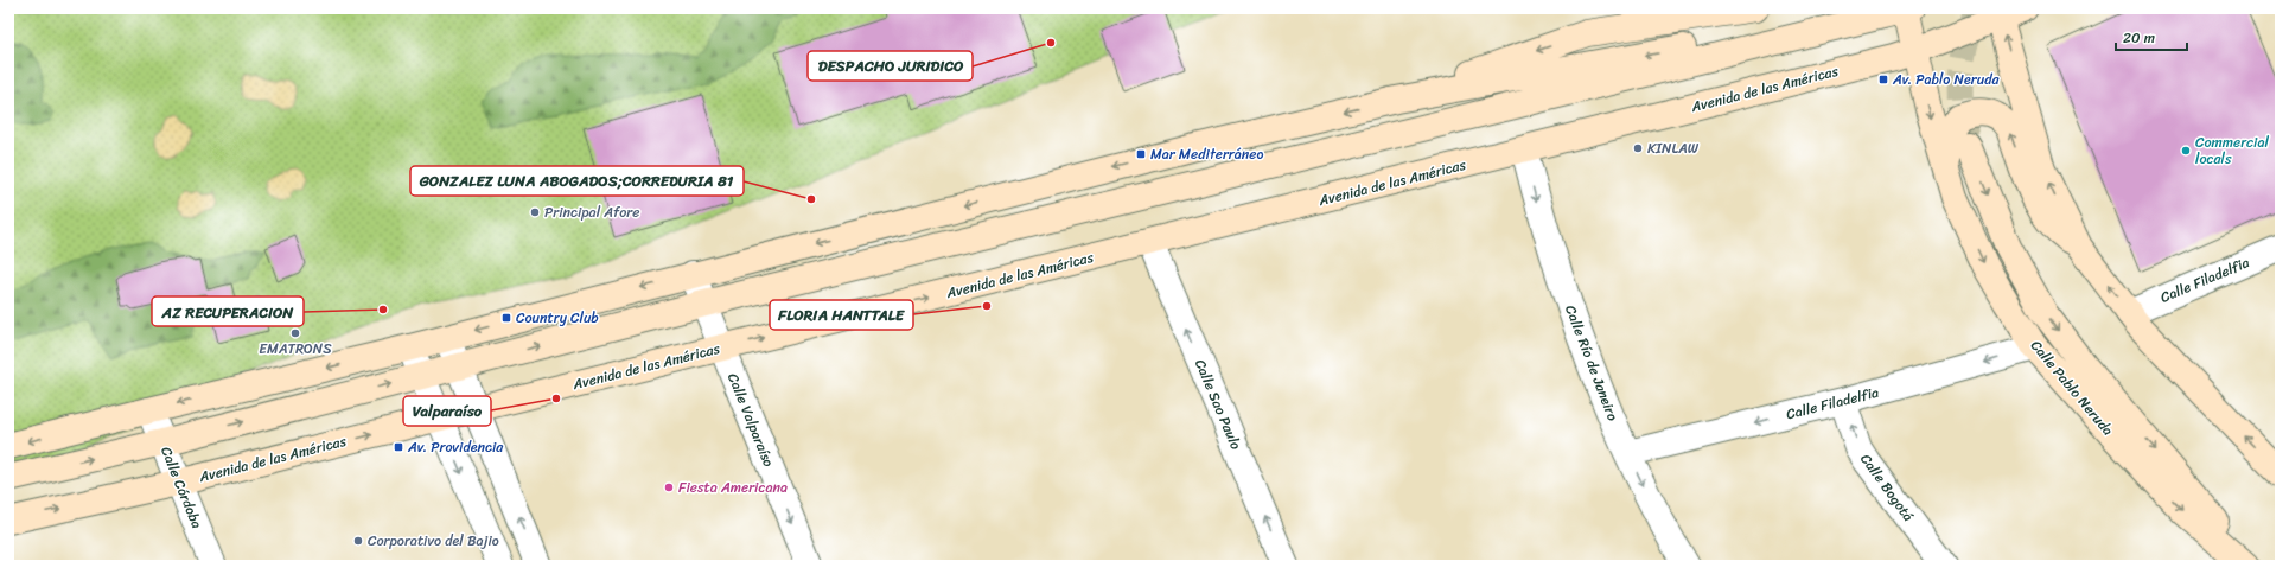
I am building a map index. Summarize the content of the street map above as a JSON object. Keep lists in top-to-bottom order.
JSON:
{
  "streets": {
    "main road": ["Avenida de las Américas", "Calle Pablo Neruda"],
    "street": [
      "Calle Filadelfia",
      "Calle Río de Janeiro",
      "Calle Sao Paulo",
      "Calle Valparaíso",
      "Calle Córdoba",
      "Calle Bogotá"
    ]
  },
  "crossings": [
    ["Avenida de las Américas", "Calle Río de Janeiro"],
    ["Avenida de las Américas", "Calle Pablo Neruda"],
    ["Avenida de las Américas", "Calle Sao Paulo"],
    ["Avenida de las Américas", "Calle Valparaíso"],
    ["Avenida de las Américas", "Calle Córdoba"],
    ["Calle Filadelfia", "Calle Río de Janeiro"],
    ["Calle Filadelfia", "Calle Pablo Neruda"],
    ["Calle Filadelfia", "Calle Bogotá"]
  ],
  "one_way": [
    "Calle Filadelfia",
    "Calle Río de Janeiro",
    "Calle Sao Paulo",
    "Calle Valparaíso",
    "Calle Bogotá"
  ],
  "places": {
    "other": [
      "DESPACHO JURIDICO",
      "KINLAW",
      "Commercial locals",
      "GONZALEZ LUNA ABOGADOS;CORREDURIA 81",
      "Principal Afore",
      "FLORIA HANTTALE",
      "AZ RECUPERACION",
      "EMATRONS",
      "Valparaíso",
      "Fiesta Americana",
      "Corporativo del Bajio"
    ],
    "transit": [
      "Av. Pablo Neruda",
      "Mar Mediterráneo",
      "Country Club",
      "Av. Providencia"
    ]
  },
  "scale_bar": "20 m"
}
